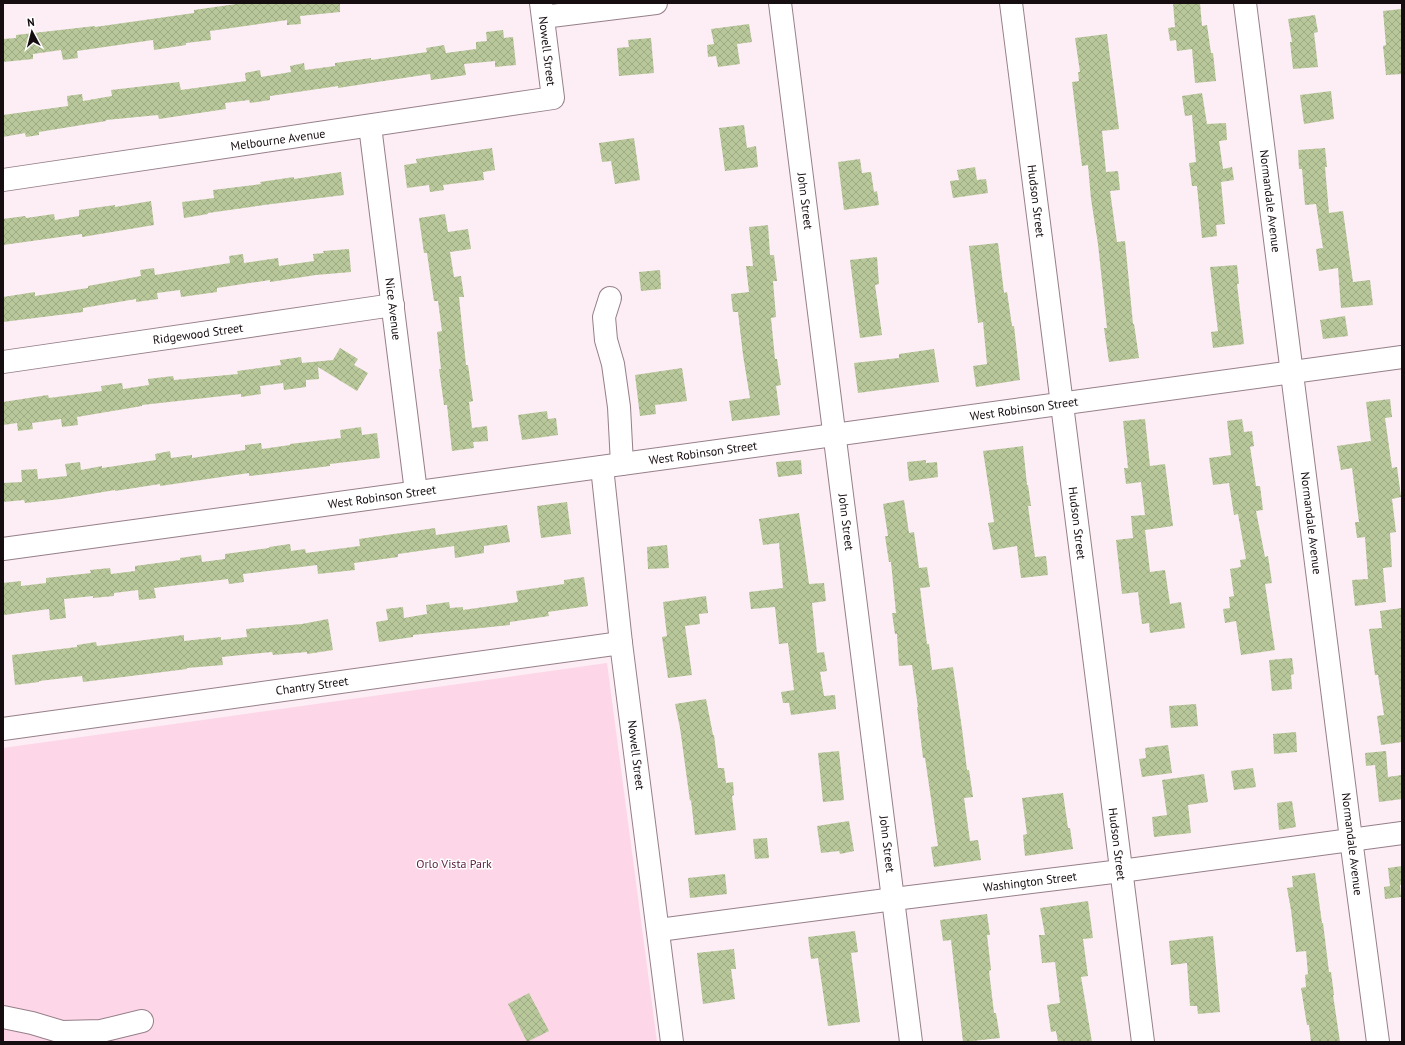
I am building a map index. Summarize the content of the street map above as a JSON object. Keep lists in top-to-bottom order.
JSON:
{
  "streets": {
    "street": [
      "Nowell Street",
      "Melbourne Avenue",
      "John Street",
      "Hudson Street",
      "Normandale Avenue",
      "Nice Avenue",
      "Ridgewood Street",
      "West Robinson Street",
      "Chantry Street",
      "Washington Street"
    ]
  },
  "crossings": [
    ["Nowell Street", "Melbourne Avenue"],
    ["Nowell Street", "West Robinson Street"],
    ["Nowell Street", "Chantry Street"],
    ["Nowell Street", "Washington Street"],
    ["Melbourne Avenue", "Nice Avenue"],
    ["John Street", "West Robinson Street"],
    ["John Street", "Washington Street"],
    ["Hudson Street", "West Robinson Street"],
    ["Hudson Street", "Washington Street"],
    ["Normandale Avenue", "West Robinson Street"],
    ["Normandale Avenue", "Washington Street"],
    ["Nice Avenue", "Ridgewood Street"],
    ["Nice Avenue", "West Robinson Street"]
  ],
  "parks": ["Orlo Vista Park"],
  "north": "top"
}
